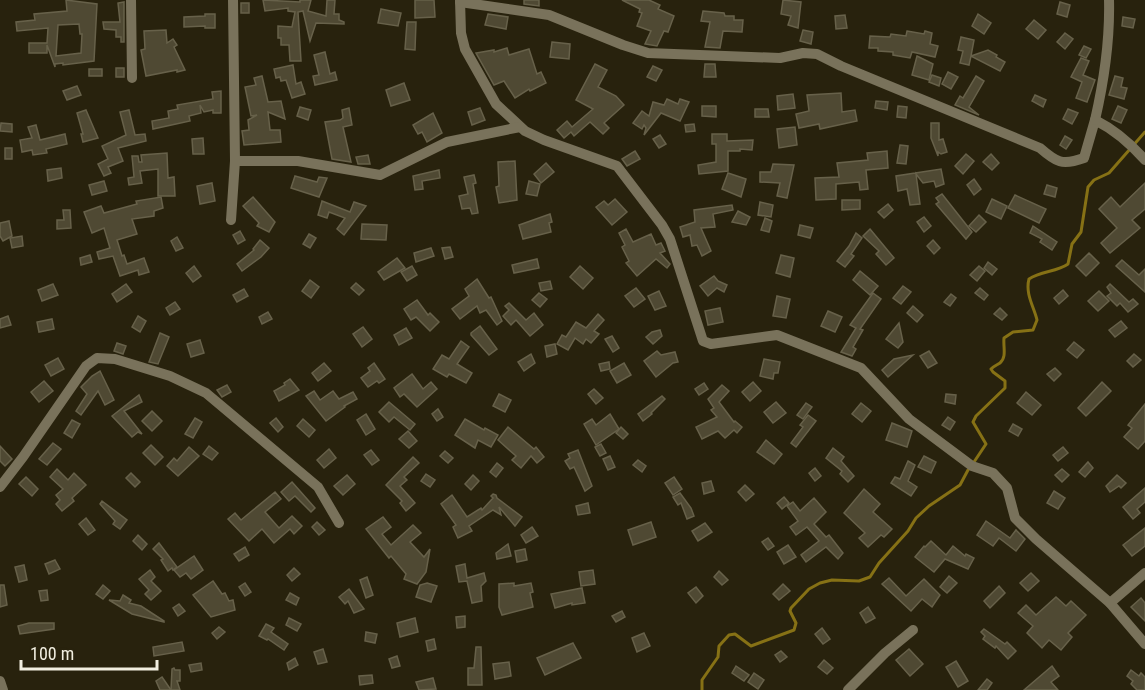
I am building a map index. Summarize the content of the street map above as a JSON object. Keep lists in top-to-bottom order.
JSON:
{
  "scale_bar": "100 m"
}
